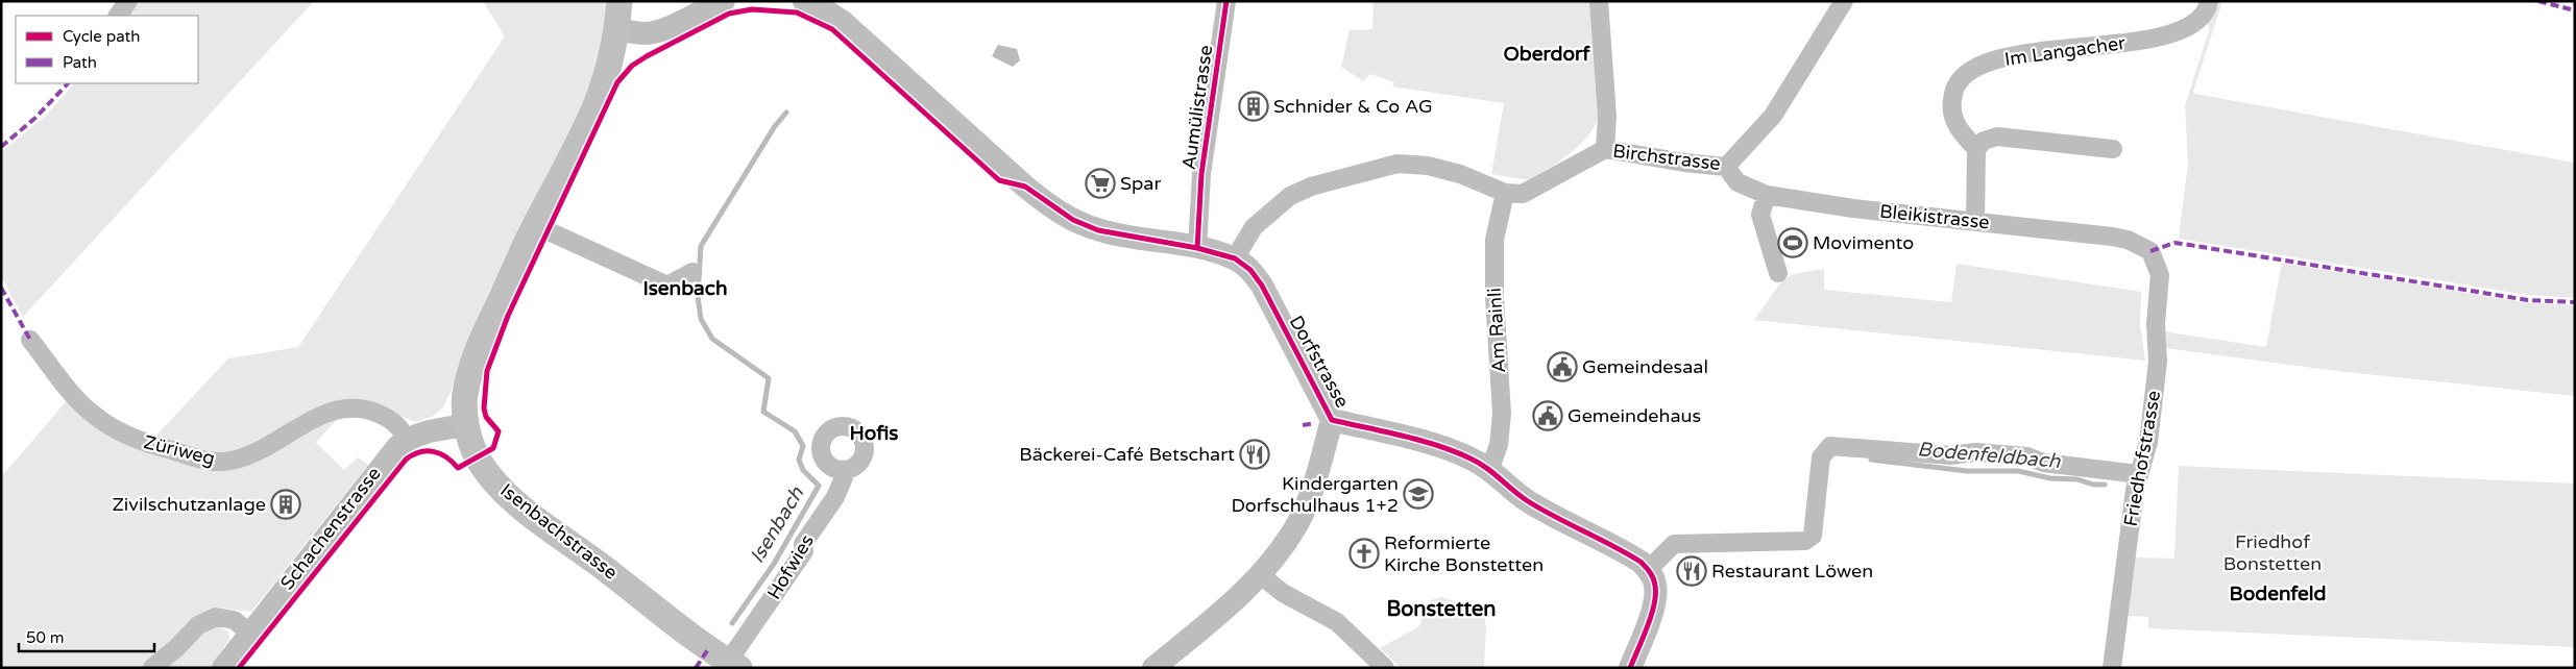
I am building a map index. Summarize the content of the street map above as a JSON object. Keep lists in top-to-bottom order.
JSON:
{
  "streets": {
    "main road": ["Isenbachstrasse"],
    "street": [
      "Im Langacher",
      "Aumülistrasse",
      "Birchstrasse",
      "Bleikistrasse",
      "Am Rainli",
      "Dorfstrasse",
      "Züriweg",
      "Friedhofstrasse",
      "Schachenstrasse",
      "Hofwies"
    ]
  },
  "crossings": [
    ["Aumülistrasse", "Dorfstrasse"],
    ["Birchstrasse", "Bleikistrasse"],
    ["Birchstrasse", "Am Rainli"],
    ["Birchstrasse", "Dorfstrasse"],
    ["Bleikistrasse", "Friedhofstrasse"],
    ["Am Rainli", "Dorfstrasse"],
    ["Züriweg", "Schachenstrasse"],
    ["Schachenstrasse", "Isenbachstrasse"],
    ["Isenbachstrasse", "Hofwies"]
  ],
  "districts": [
    "Oberdorf",
    "Isenbach",
    "Hofis",
    "Bodenfeld",
    "Bonstetten"
  ],
  "water": ["Bodenfeldbach", "Isenbach"],
  "parks": ["Friedhof Bonstetten"],
  "places": {
    "building": ["Schnider & Co AG", "Zivilschutzanlage"],
    "supermarket": ["Spar"],
    "sports": ["Movimento"],
    "public building": ["Gemeindesaal", "Gemeindehaus"],
    "restaurant": ["Bäckerei-Café Betschart", "Restaurant Löwen"],
    "school or university": ["Kindergarten Dorfschulhaus 1+2"],
    "church": ["Reformierte Kirche Bonstetten"]
  },
  "legend": ["Cycle path", "Path"],
  "scale_bar": "50 m"
}
